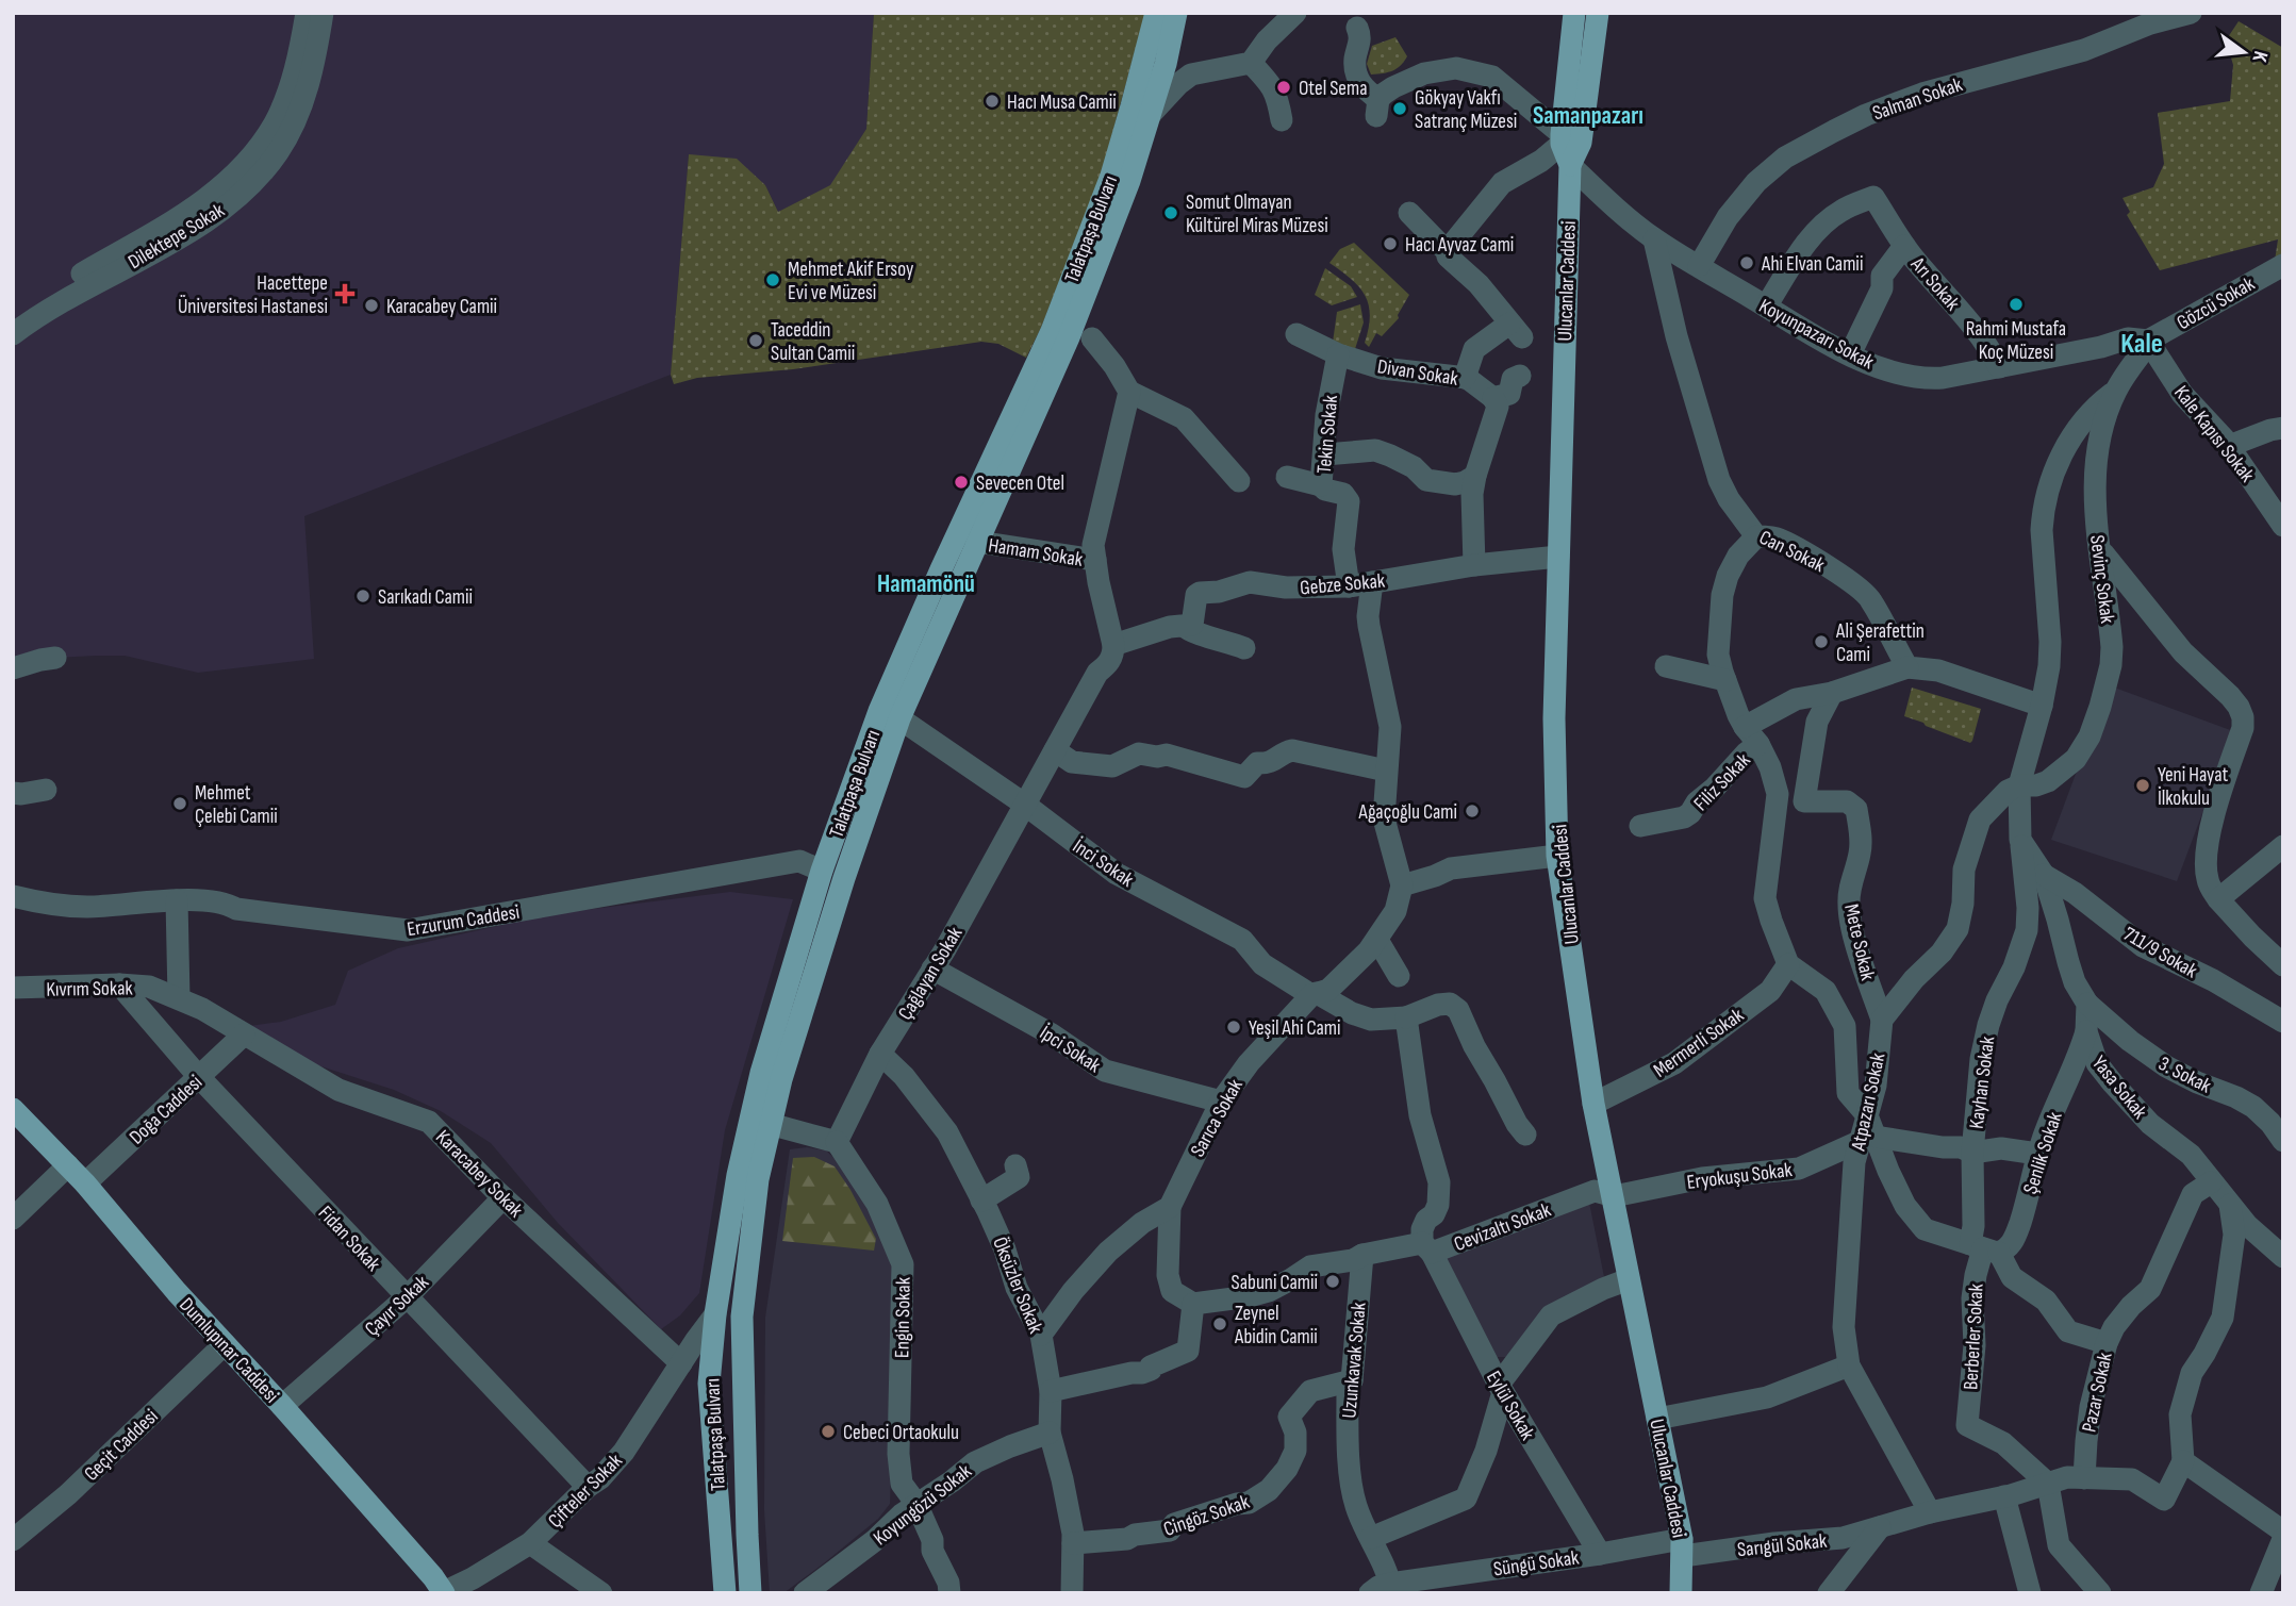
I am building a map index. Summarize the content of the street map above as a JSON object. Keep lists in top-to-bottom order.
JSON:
{
  "streets": {
    "main road": [
      "Talatpaşa Bulvarı",
      "Ulucanlar Caddesi",
      "Koyunpazarı Sokak",
      "Dumlupınar Caddesi"
    ],
    "street": [
      "Salman Sokak",
      "Dilektepe Sokak",
      "Arı Sokak",
      "Gözcü Sokak",
      "Divan Sokak",
      "Kale Kapısı Sokak",
      "Tekin Sokak",
      "Can Sokak",
      "Hamam Sokak",
      "Sevinç Sokak",
      "Gebze Sokak",
      "Filiz Sokak",
      "İnci Sokak",
      "Erzurum Caddesi",
      "Mete Sokak",
      "711/9 Sokak",
      "Çağlayan Sokak",
      "Kıvrım Sokak",
      "Mermerli Sokak",
      "İpci Sokak",
      "3. Sokak",
      "Kayhan Sokak",
      "Yasa Sokak",
      "Atpazarı Sokak",
      "Doğa Caddesi",
      "Sarıca Sokak",
      "Şenlik Sokak",
      "Karacabey Sokak",
      "Eryokuşu Sokak",
      "Cevizaltı Sokak",
      "Fidan Sokak",
      "Öksüzler Sokak",
      "Çayır Sokak",
      "Engin Sokak",
      "Berberler Sokak",
      "Uzunkavak Sokak",
      "Pazar Sokak",
      "Eylül Sokak",
      "Geçit Caddesi",
      "Çifteler Sokak",
      "Koyungözü Sokak",
      "Cingöz Sokak",
      "Sarıgül Sokak",
      "Süngü Sokak"
    ]
  },
  "crossings": [
    ["Salman Sokak", "Koyunpazarı Sokak"],
    ["Talatpaşa Bulvarı", "Hamam Sokak"],
    ["Talatpaşa Bulvarı", "İnci Sokak"],
    ["Talatpaşa Bulvarı", "Erzurum Caddesi"],
    ["Talatpaşa Bulvarı", "Çifteler Sokak"],
    ["Ulucanlar Caddesi", "Koyunpazarı Sokak"],
    ["Ulucanlar Caddesi", "Gebze Sokak"],
    ["Ulucanlar Caddesi", "Mermerli Sokak"],
    ["Ulucanlar Caddesi", "Eryokuşu Sokak"],
    ["Ulucanlar Caddesi", "Cevizaltı Sokak"],
    ["Ulucanlar Caddesi", "Sarıgül Sokak"],
    ["Ulucanlar Caddesi", "Süngü Sokak"],
    ["Arı Sokak", "Koyunpazarı Sokak"],
    ["Gözcü Sokak", "Koyunpazarı Sokak"],
    ["Gözcü Sokak", "Kale Kapısı Sokak"],
    ["Gözcü Sokak", "Sevinç Sokak"],
    ["Koyunpazarı Sokak", "Kale Kapısı Sokak"],
    ["Koyunpazarı Sokak", "Can Sokak"],
    ["Koyunpazarı Sokak", "Sevinç Sokak"],
    ["Divan Sokak", "Tekin Sokak"],
    ["Kale Kapısı Sokak", "Sevinç Sokak"],
    ["Tekin Sokak", "Gebze Sokak"],
    ["Can Sokak", "Filiz Sokak"],
    ["Filiz Sokak", "Mete Sokak"],
    ["İnci Sokak", "Çağlayan Sokak"],
    ["İnci Sokak", "Sarıca Sokak"],
    ["Mete Sokak", "Atpazarı Sokak"],
    ["711/9 Sokak", "Yasa Sokak"],
    ["Çağlayan Sokak", "İpci Sokak"],
    ["Çağlayan Sokak", "Öksüzler Sokak"],
    ["Çağlayan Sokak", "Engin Sokak"],
    ["Kıvrım Sokak", "Doğa Caddesi"],
    ["Kıvrım Sokak", "Karacabey Sokak"],
    ["Kıvrım Sokak", "Fidan Sokak"],
    ["İpci Sokak", "Sarıca Sokak"],
    ["3. Sokak", "Yasa Sokak"],
    ["Kayhan Sokak", "Yasa Sokak"],
    ["Kayhan Sokak", "Şenlik Sokak"],
    ["Kayhan Sokak", "Berberler Sokak"],
    ["Yasa Sokak", "Şenlik Sokak"],
    ["Yasa Sokak", "Pazar Sokak"],
    ["Atpazarı Sokak", "Eryokuşu Sokak"],
    ["Atpazarı Sokak", "Sarıgül Sokak"],
    ["Doğa Caddesi", "Karacabey Sokak"],
    ["Doğa Caddesi", "Fidan Sokak"],
    ["Doğa Caddesi", "Dumlupınar Caddesi"],
    ["Şenlik Sokak", "Berberler Sokak"],
    ["Karacabey Sokak", "Çayır Sokak"],
    ["Karacabey Sokak", "Çifteler Sokak"],
    ["Eryokuşu Sokak", "Cevizaltı Sokak"],
    ["Cevizaltı Sokak", "Uzunkavak Sokak"],
    ["Cevizaltı Sokak", "Eylül Sokak"],
    ["Fidan Sokak", "Çayır Sokak"],
    ["Fidan Sokak", "Çifteler Sokak"],
    ["Öksüzler Sokak", "Koyungözü Sokak"],
    ["Öksüzler Sokak", "Cingöz Sokak"],
    ["Çayır Sokak", "Dumlupınar Caddesi"],
    ["Engin Sokak", "Koyungözü Sokak"],
    ["Dumlupınar Caddesi", "Geçit Caddesi"],
    ["Dumlupınar Caddesi", "Çifteler Sokak"],
    ["Uzunkavak Sokak", "Cingöz Sokak"],
    ["Uzunkavak Sokak", "Süngü Sokak"],
    ["Eylül Sokak", "Süngü Sokak"],
    ["Sarıgül Sokak", "Süngü Sokak"]
  ],
  "districts": ["Samanpazarı", "Kale", "Hamamönü"],
  "places": {
    "other": [
      "Otel Sema",
      "Hacı Musa Camii",
      "Gökyay Vakfı Satranç Müzesi",
      "Somut Olmayan Kültürel Miras Müzesi",
      "Hacı Ayvaz Cami",
      "Ahi Elvan Camii",
      "Mehmet Akif Ersoy Evi ve Müzesi",
      "Rahmi Mustafa Koç Müzesi",
      "Karacabey Camii",
      "Taceddin Sultan Camii",
      "Sevecen Otel",
      "Sarıkadı Camii",
      "Ali Şerafettin Cami",
      "Yeni Hayat İlkokulu",
      "Mehmet Çelebi Camii",
      "Ağaçoğlu Cami",
      "Yeşil Ahi Cami",
      "Sabuni Camii",
      "Zeynel Abidin Camii",
      "Cebeci Ortaokulu"
    ],
    "health": ["Hacettepe Üniversitesi Hastanesi"]
  },
  "north": "right"
}
